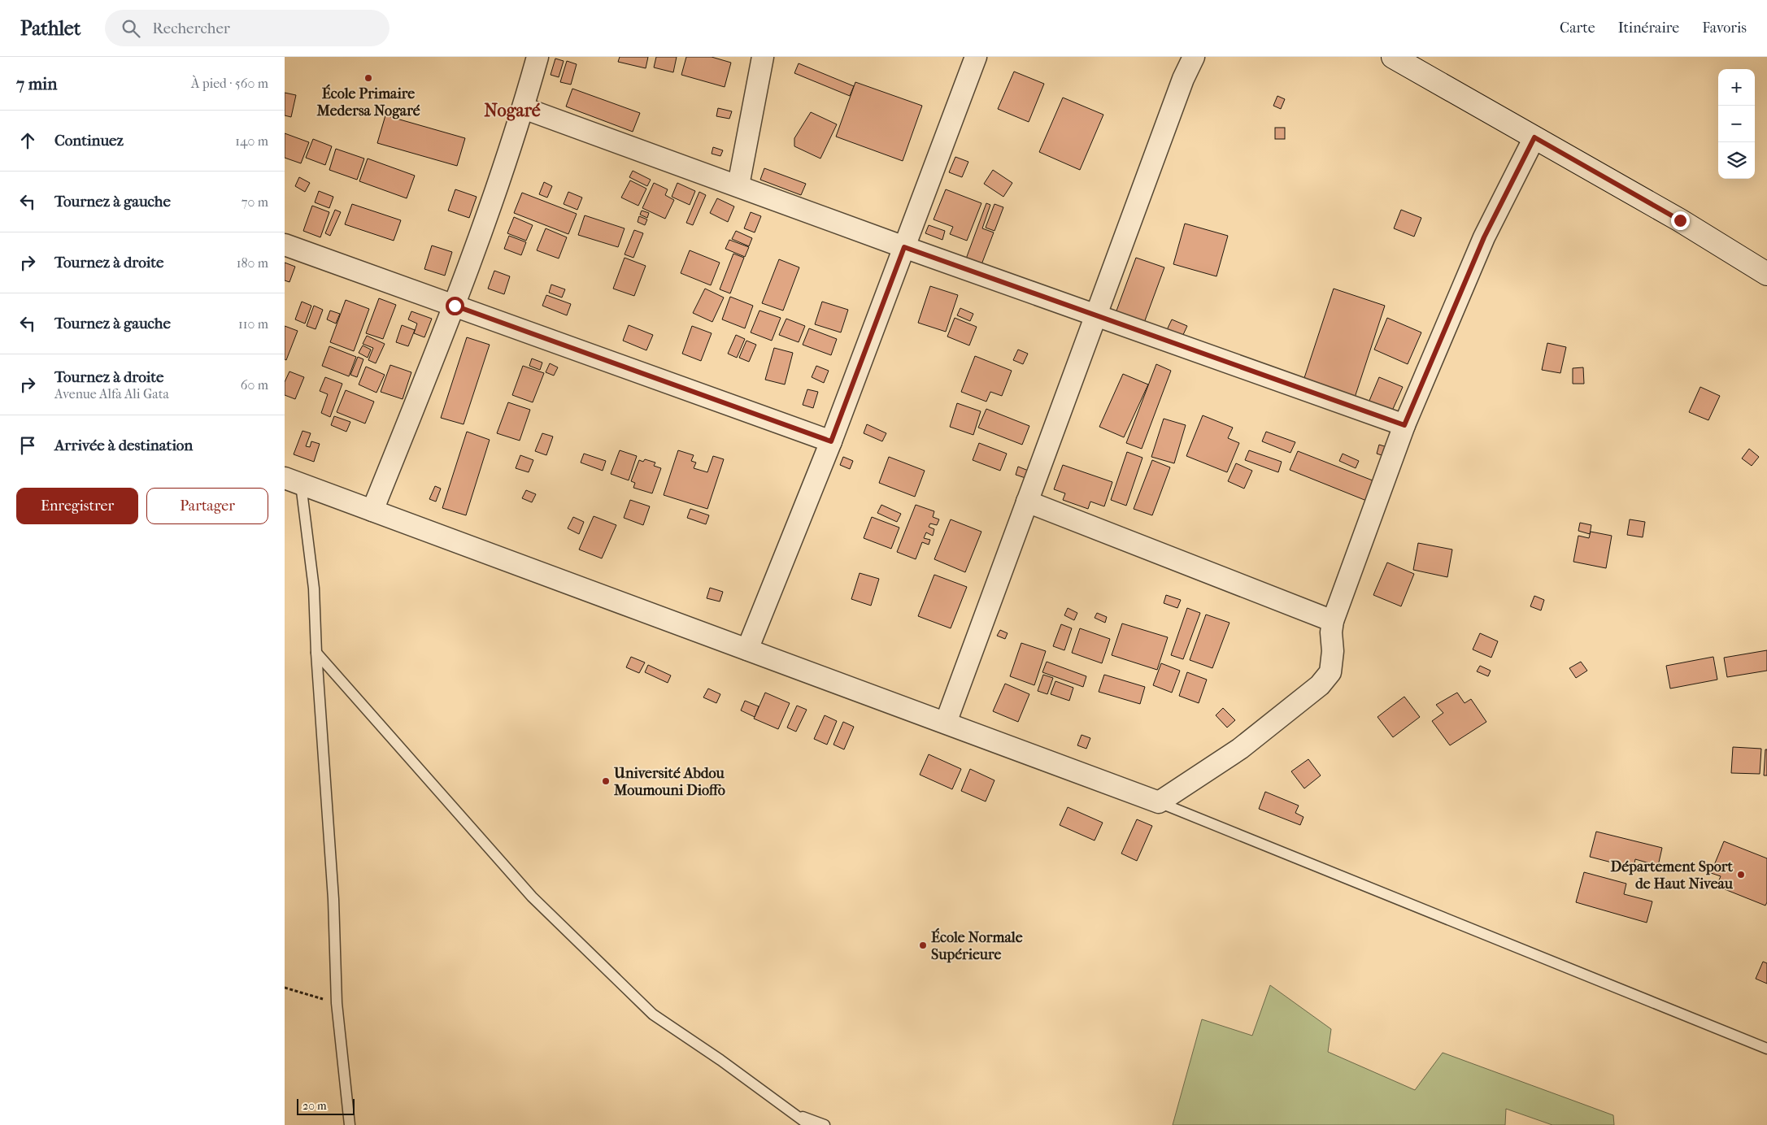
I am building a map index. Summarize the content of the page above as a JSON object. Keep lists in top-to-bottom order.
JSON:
{
  "districts": ["Nogaré"],
  "places": [
    "École Primaire Medersa Nogaré",
    "Université Abdou Moumouni Dioffo",
    "Département Sport de Haut Niveau",
    "École Normale Supérieure"
  ],
  "scale_bar": "20 m",
  "page": {
    "header": "Pathlet",
    "search": "Rechercher",
    "nav": ["Carte", "Itinéraire", "Favoris"],
    "heading": ["7 min", "À pied · 560 m"],
    "map_buttons": ["+", "−"],
    "list": [
      ["Continuez", "140 m"],
      ["Tournez à gauche", "70 m"],
      ["Tournez à droite", "180 m"],
      ["Tournez à gauche", "110 m"],
      ["Tournez à droite", "Avenue Alfa Ali Gata", "60 m"],
      "Arrivée à destination"
    ],
    "buttons": ["Enregistrer", "Partager"],
    "scale": "20 m"
  }
}
